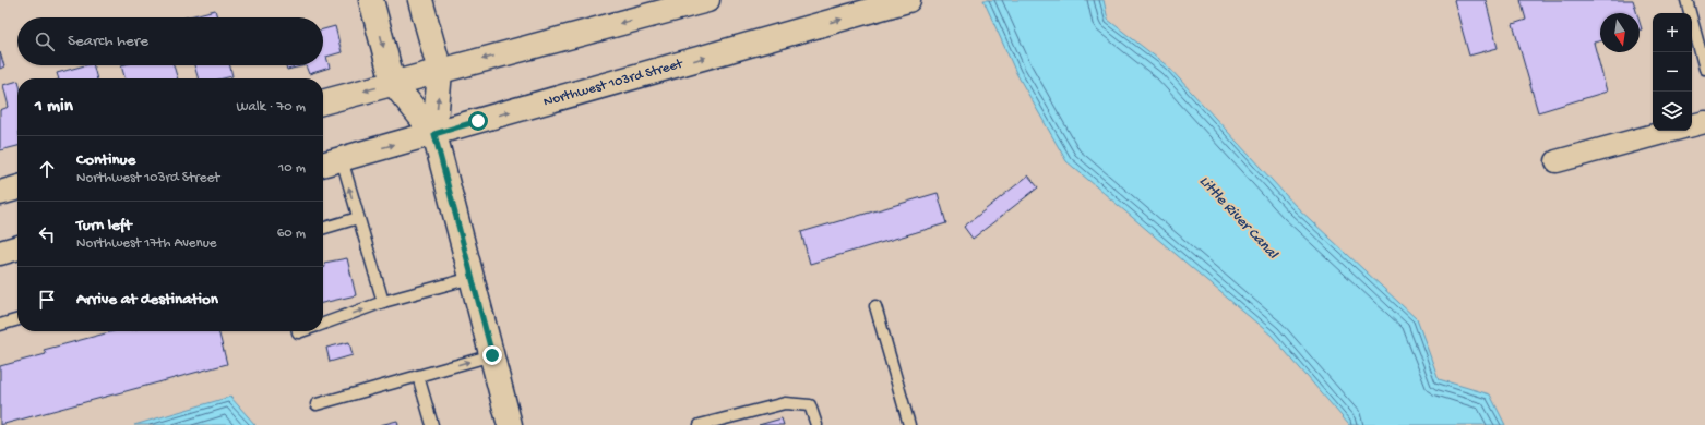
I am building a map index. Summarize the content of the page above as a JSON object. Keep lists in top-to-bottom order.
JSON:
{
  "streets": {
    "main road": ["Northwest 103rd Street"]
  },
  "water": ["Little River Canal"],
  "north": "bottom",
  "page": {
    "map_buttons": ["+", "−"],
    "search": "Search here",
    "heading": ["1 min", "Walk · 70 m"],
    "list": [
      ["Continue", "Northwest 103rd Street", "10 m"],
      ["Turn left", "Northwest 17th Avenue", "60 m"],
      "Arrive at destination"
    ]
  }
}
